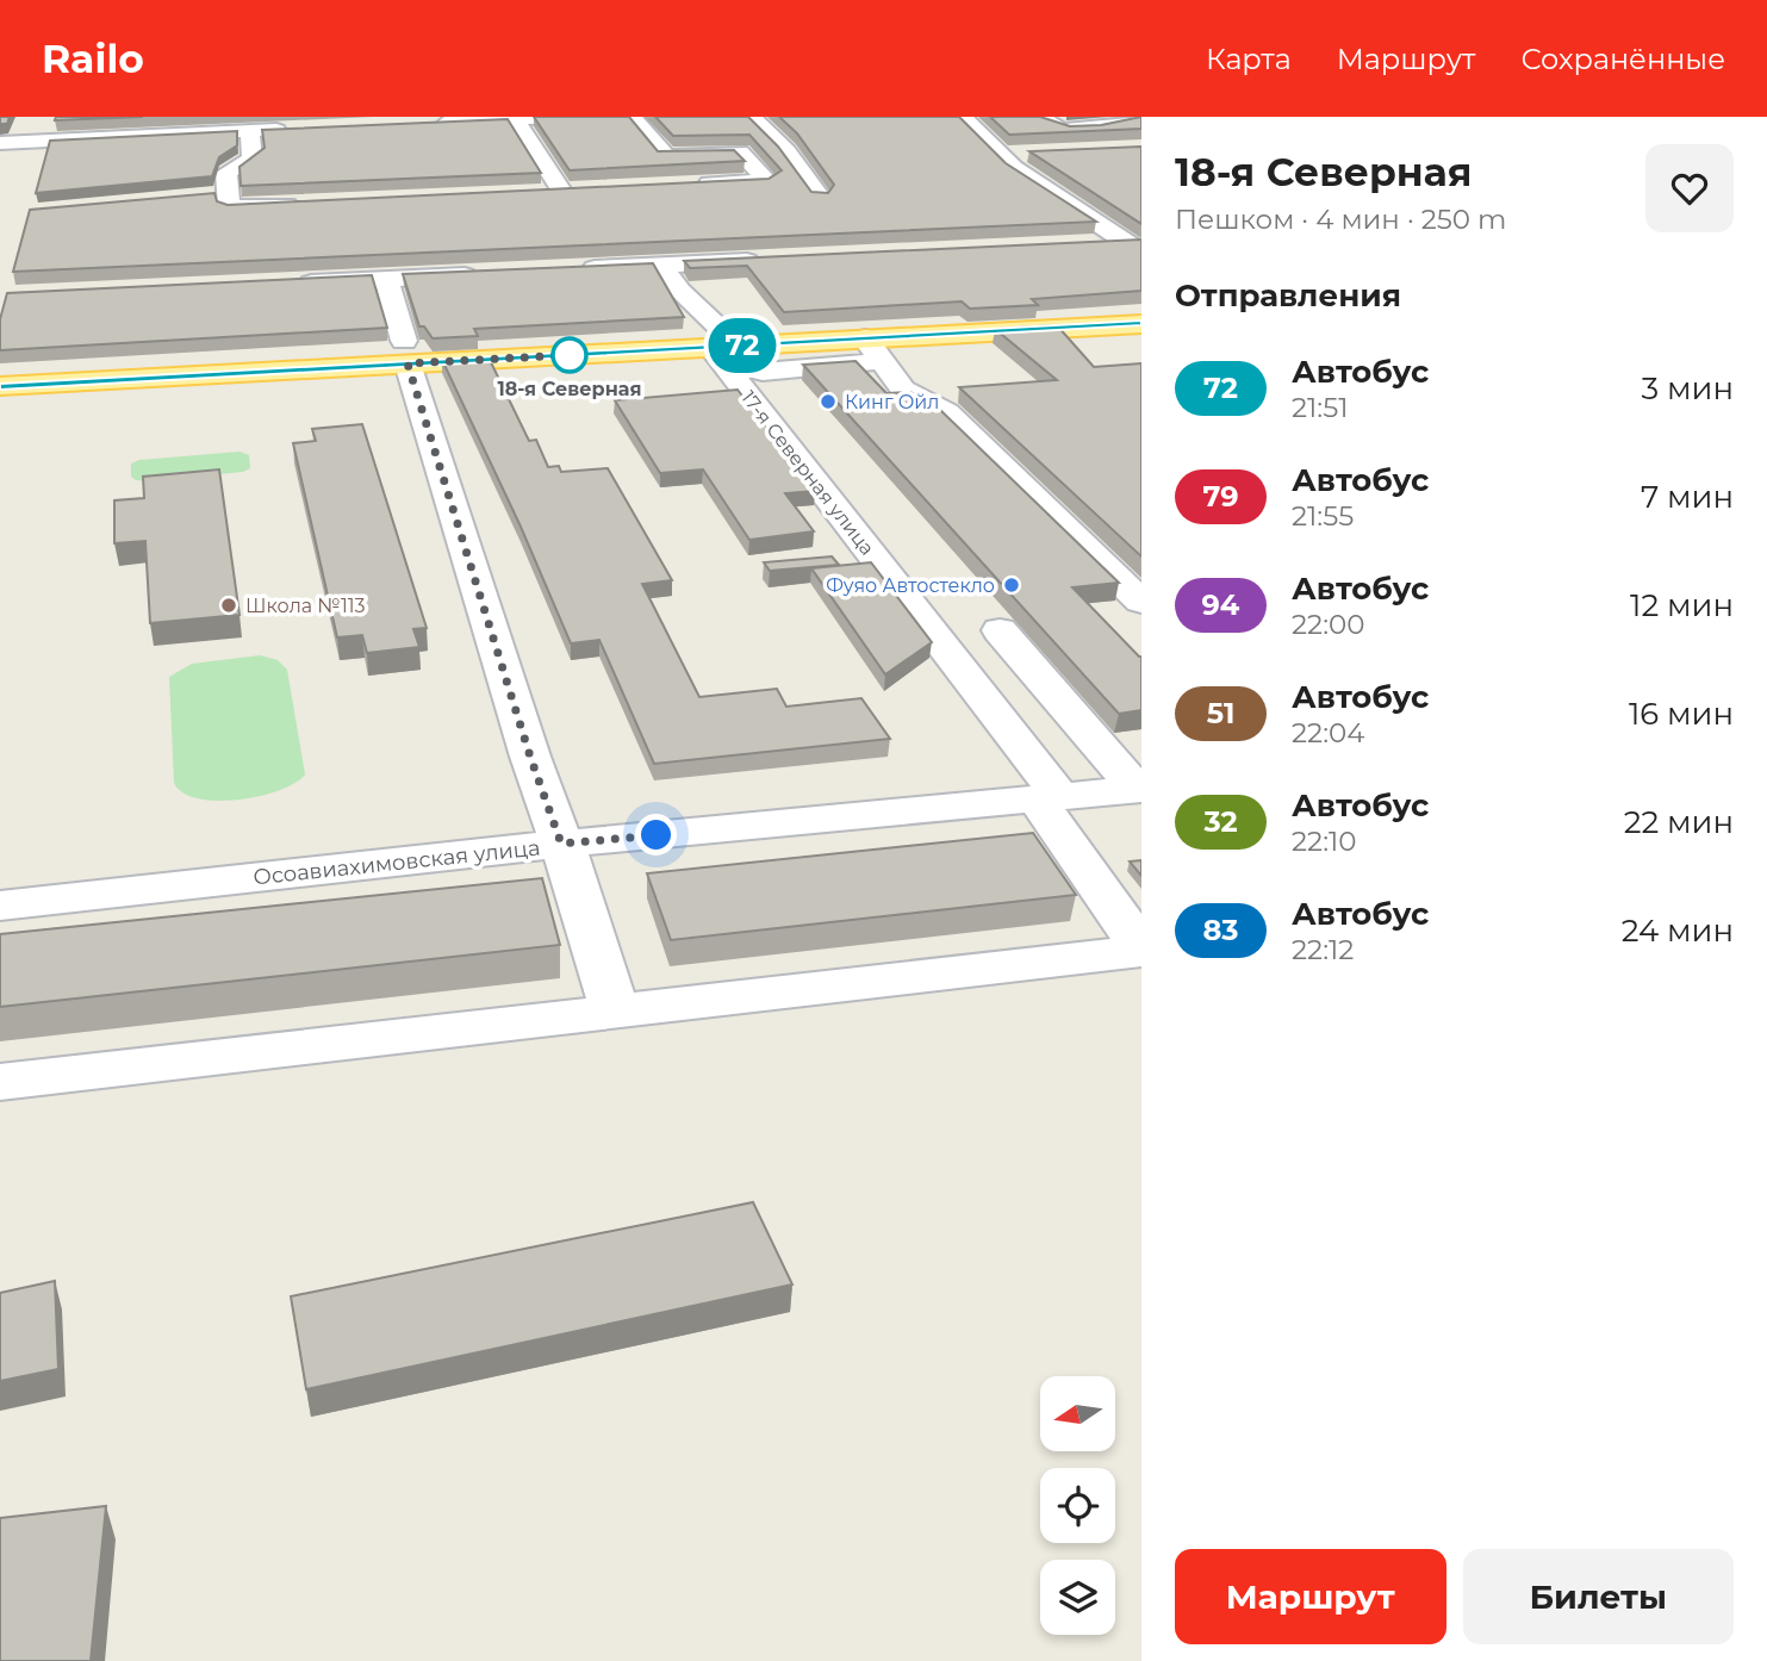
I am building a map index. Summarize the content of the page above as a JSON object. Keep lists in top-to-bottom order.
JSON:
{
  "streets": {
    "street": ["17-я Северная улица", "Осоавиахимовская улица"]
  },
  "crossings": [
    ["17-я Северная улица", "Осоавиахимовская улица"]
  ],
  "places": [
    "18-я Северная",
    "Кинг Ойл",
    "Фуяо Автостекло",
    "Школа №113"
  ],
  "lines": ["bus line 72"],
  "north": "left",
  "page": {
    "header": "Railo",
    "nav": ["Карта", "Маршрут", "Сохранённые"],
    "on_map": "72",
    "heading": [
      ["18-я Северная", "Пешком · 4 мин · 250 m"],
      "Отправления"
    ],
    "list": [
      {
        "mark": "72",
        "name": "Автобус",
        "note": "21:51",
        "value": "3 мин"
      },
      {
        "mark": "79",
        "name": "Автобус",
        "note": "21:55",
        "value": "7 мин"
      },
      {
        "mark": "94",
        "name": "Автобус",
        "note": "22:00",
        "value": "12 мин"
      },
      {
        "mark": "51",
        "name": "Автобус",
        "note": "22:04",
        "value": "16 мин"
      },
      {
        "mark": "32",
        "name": "Автобус",
        "note": "22:10",
        "value": "22 мин"
      },
      {
        "mark": "83",
        "name": "Автобус",
        "note": "22:12",
        "value": "24 мин"
      }
    ],
    "buttons": ["Маршрут", "Билеты"]
  }
}
